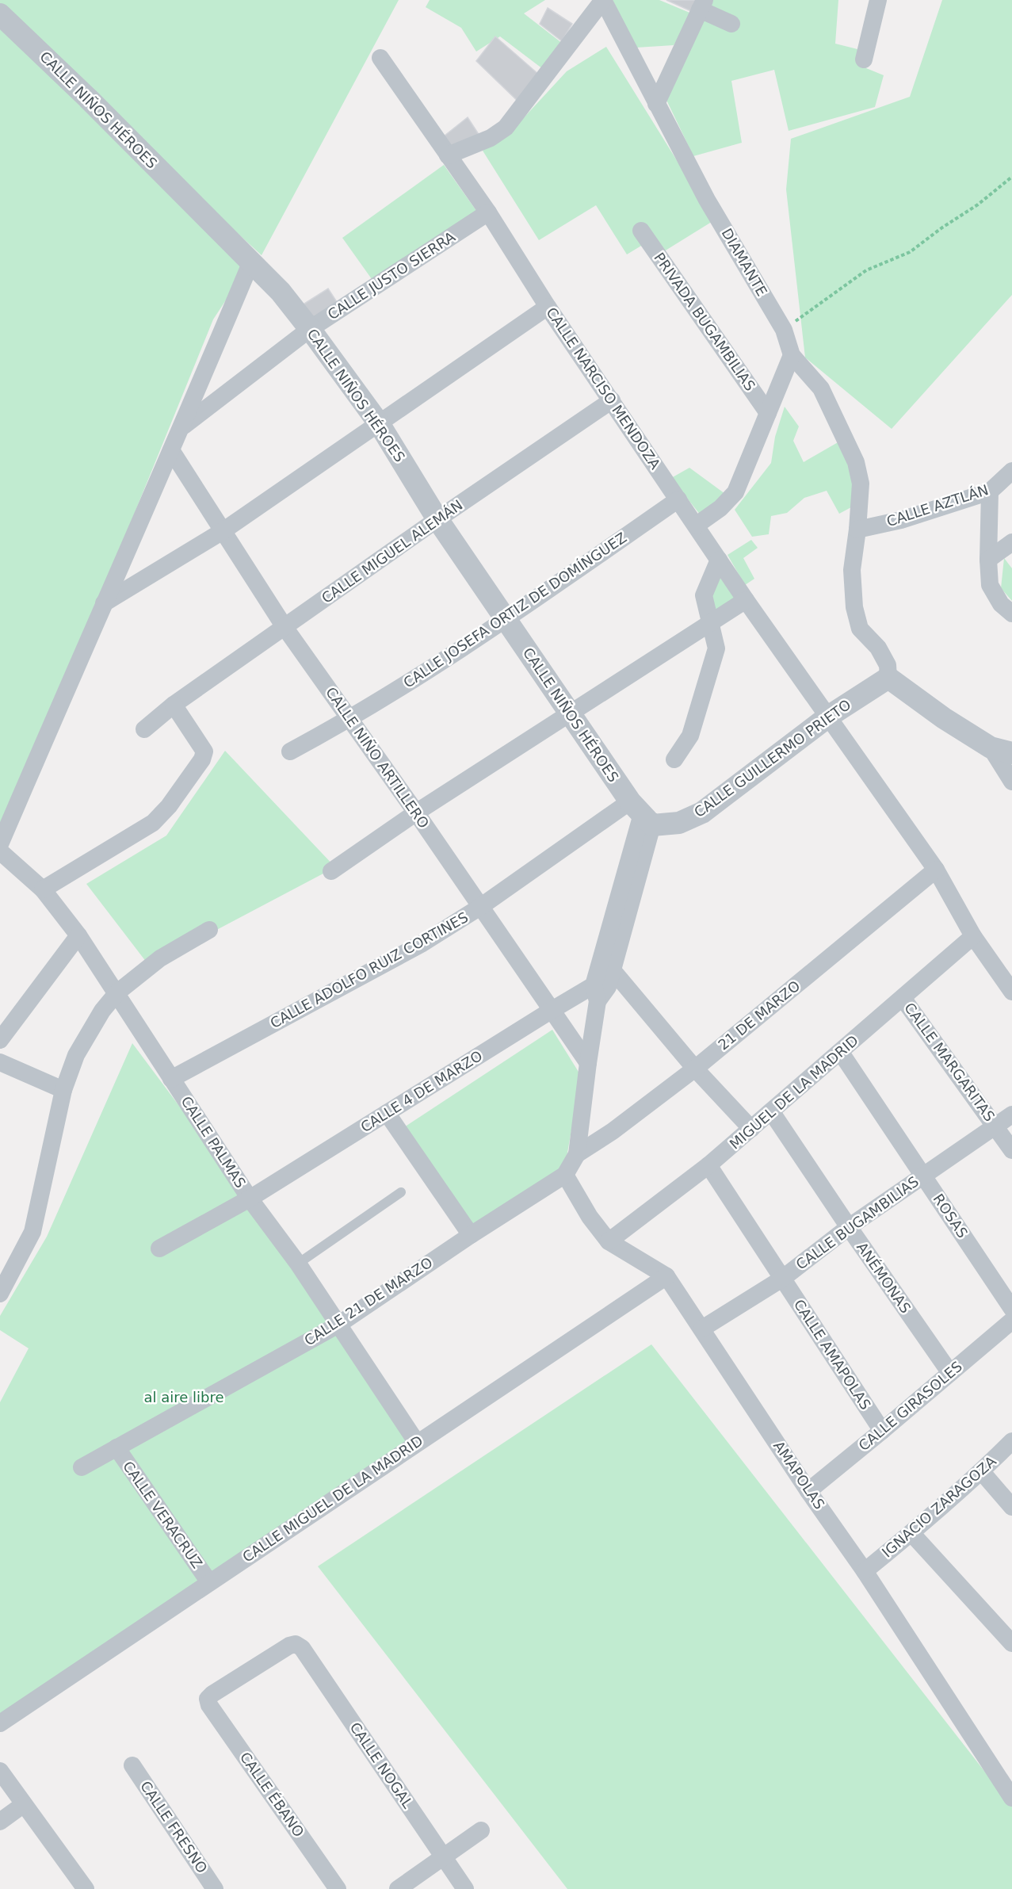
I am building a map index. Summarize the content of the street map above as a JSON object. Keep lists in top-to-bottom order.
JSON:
{
  "streets": {
    "street": [
      "CALLE NIÑOS HÉROES",
      "DIAMANTE",
      "CALLE JUSTO SIERRA",
      "PRIVADA BUGAMBILIAS",
      "CALLE NARCISO MENDOZA",
      "CALLE AZTLÁN",
      "CALLE MIGUEL ALEMÁN",
      "CALLE JOSEFA ORTIZ DE DOMÍNGUEZ",
      "CALLE NIÑO ARTILLERO",
      "CALLE GUILLERMO PRIETO",
      "CALLE ADOLFO RUIZ CORTINES",
      "21 DE MARZO",
      "CALLE MARGARITAS",
      "CALLE 4 DE MARZO",
      "MIGUEL DE LA MADRID",
      "CALLE PALMAS",
      "ROSAS",
      "CALLE BUGAMBILIAS",
      "ANÉMONAS",
      "CALLE 21 DE MARZO",
      "CALLE AMAPOLAS",
      "CALLE GIRASOLES",
      "AMAPOLAS",
      "CALLE MIGUEL DE LA MADRID",
      "IGNACIO ZARAGOZA",
      "CALLE VERACRUZ",
      "CALLE NOGAL",
      "CALLE ÉBANO",
      "CALLE FRESNO"
    ]
  },
  "crossings": [
    ["CALLE NIÑOS HÉROES", "CALLE JUSTO SIERRA"],
    ["CALLE NIÑOS HÉROES", "CALLE MIGUEL ALEMÁN"],
    ["CALLE NIÑOS HÉROES", "CALLE JOSEFA ORTIZ DE DOMÍNGUEZ"],
    ["CALLE NIÑOS HÉROES", "CALLE GUILLERMO PRIETO"],
    ["CALLE NIÑOS HÉROES", "CALLE ADOLFO RUIZ CORTINES"],
    ["DIAMANTE", "CALLE AZTLÁN"],
    ["DIAMANTE", "CALLE GUILLERMO PRIETO"],
    ["CALLE JUSTO SIERRA", "CALLE NARCISO MENDOZA"],
    ["CALLE NARCISO MENDOZA", "CALLE MIGUEL ALEMÁN"],
    ["CALLE NARCISO MENDOZA", "CALLE JOSEFA ORTIZ DE DOMÍNGUEZ"],
    ["CALLE NARCISO MENDOZA", "CALLE GUILLERMO PRIETO"],
    ["CALLE NARCISO MENDOZA", "21 DE MARZO"],
    ["CALLE MIGUEL ALEMÁN", "CALLE NIÑO ARTILLERO"],
    ["CALLE JOSEFA ORTIZ DE DOMÍNGUEZ", "CALLE NIÑO ARTILLERO"],
    ["CALLE NIÑO ARTILLERO", "CALLE ADOLFO RUIZ CORTINES"],
    ["CALLE NIÑO ARTILLERO", "CALLE 4 DE MARZO"],
    ["CALLE GUILLERMO PRIETO", "CALLE ADOLFO RUIZ CORTINES"],
    ["CALLE ADOLFO RUIZ CORTINES", "CALLE PALMAS"],
    ["CALLE MARGARITAS", "MIGUEL DE LA MADRID"],
    ["CALLE MARGARITAS", "CALLE BUGAMBILIAS"],
    ["CALLE 4 DE MARZO", "CALLE PALMAS"],
    ["MIGUEL DE LA MADRID", "ROSAS"],
    ["MIGUEL DE LA MADRID", "ANÉMONAS"],
    ["MIGUEL DE LA MADRID", "CALLE AMAPOLAS"],
    ["MIGUEL DE LA MADRID", "AMAPOLAS"],
    ["CALLE PALMAS", "CALLE 21 DE MARZO"],
    ["CALLE PALMAS", "CALLE MIGUEL DE LA MADRID"],
    ["ROSAS", "CALLE BUGAMBILIAS"],
    ["CALLE BUGAMBILIAS", "ANÉMONAS"],
    ["CALLE BUGAMBILIAS", "CALLE AMAPOLAS"],
    ["CALLE BUGAMBILIAS", "AMAPOLAS"],
    ["ANÉMONAS", "CALLE GIRASOLES"],
    ["CALLE 21 DE MARZO", "AMAPOLAS"],
    ["CALLE 21 DE MARZO", "CALLE VERACRUZ"],
    ["CALLE AMAPOLAS", "CALLE GIRASOLES"],
    ["CALLE GIRASOLES", "AMAPOLAS"],
    ["AMAPOLAS", "CALLE MIGUEL DE LA MADRID"],
    ["AMAPOLAS", "IGNACIO ZARAGOZA"],
    ["CALLE MIGUEL DE LA MADRID", "CALLE VERACRUZ"],
    ["CALLE NOGAL", "CALLE ÉBANO"]
  ],
  "parks": ["al aire libre"]
}
